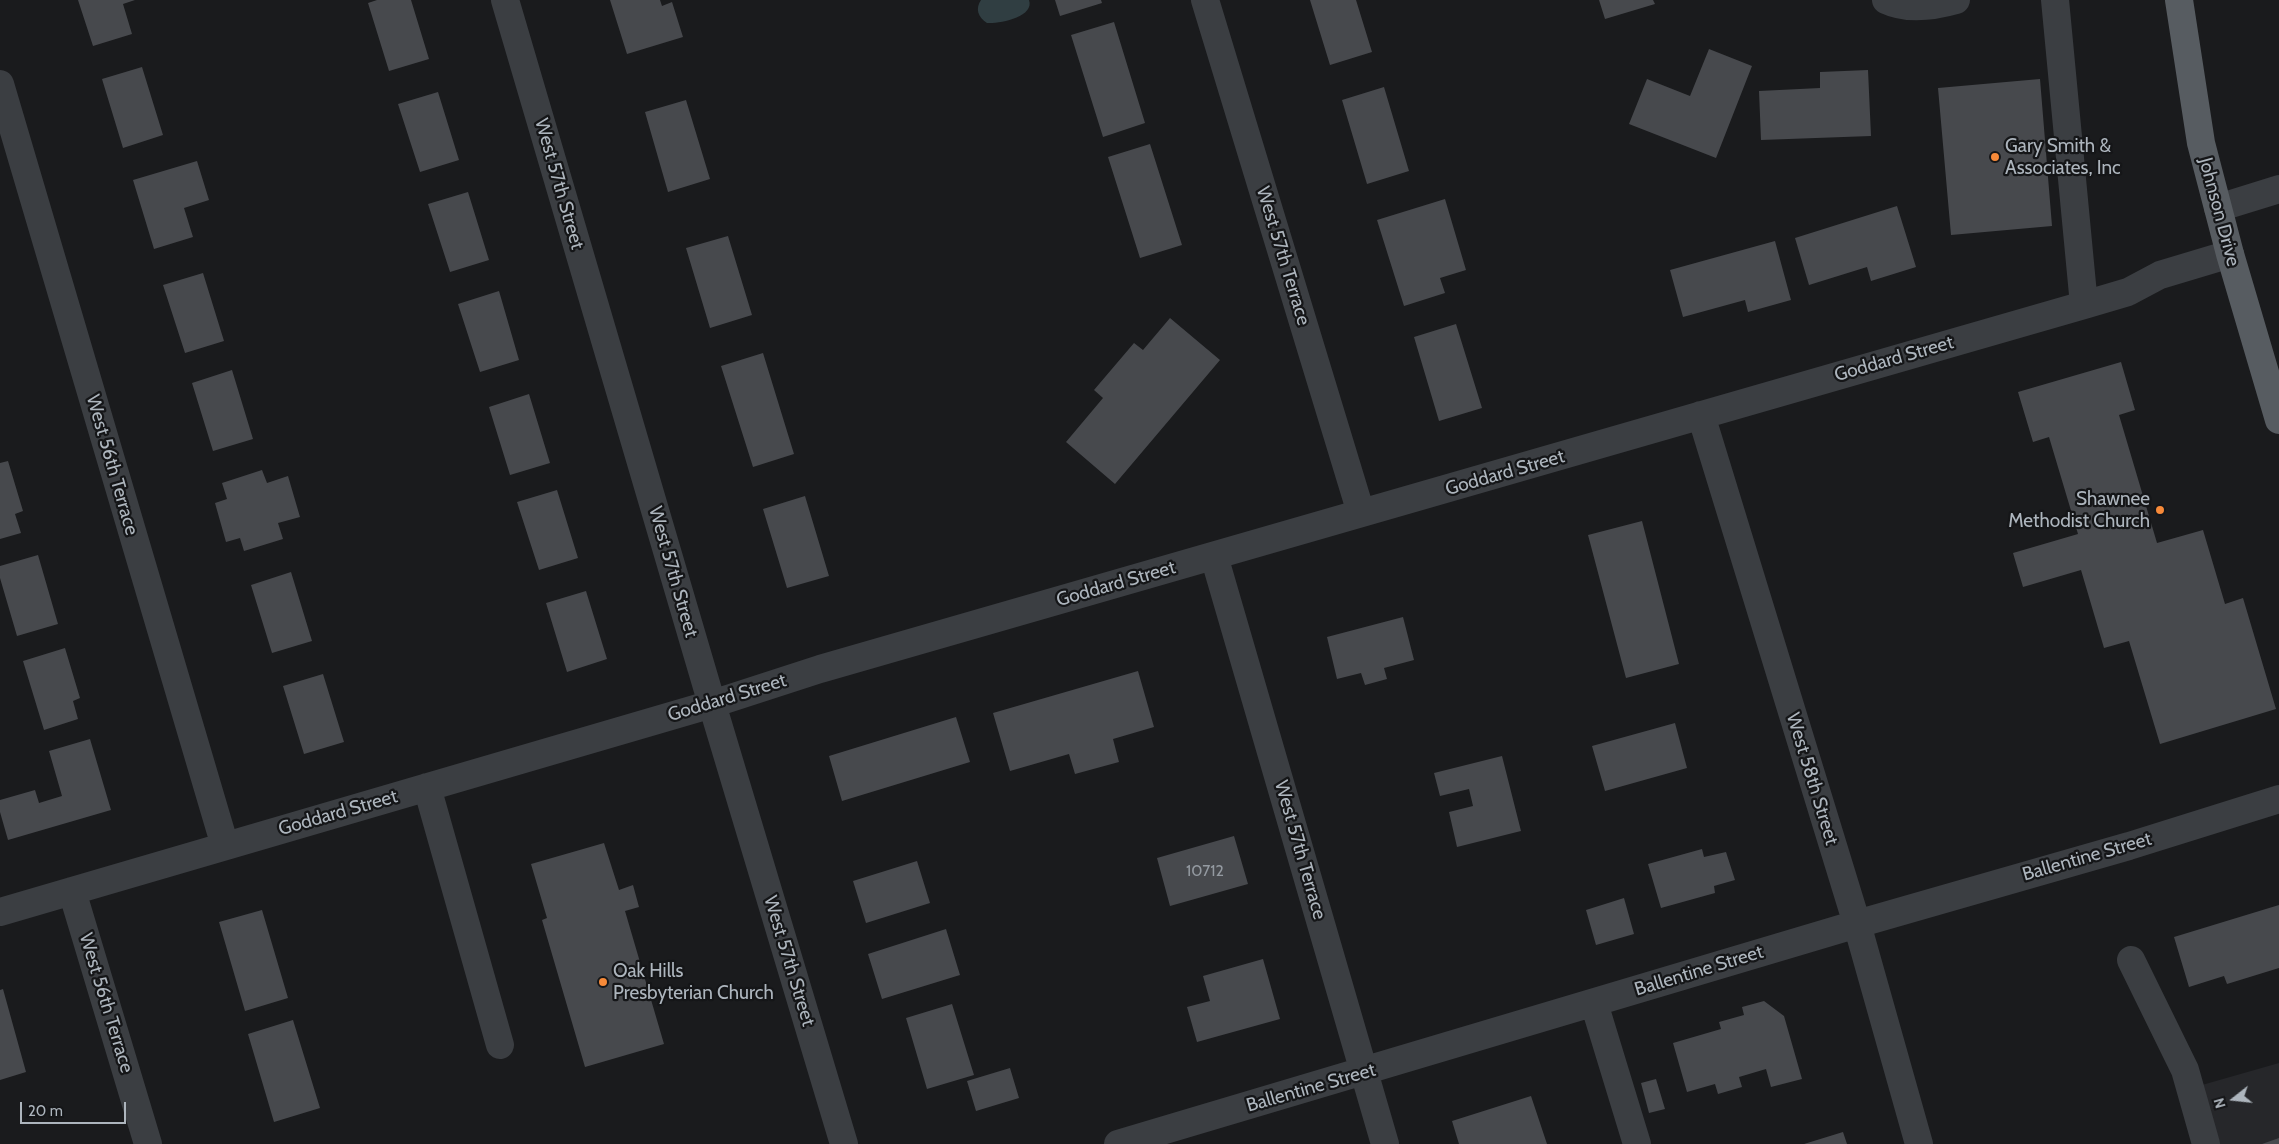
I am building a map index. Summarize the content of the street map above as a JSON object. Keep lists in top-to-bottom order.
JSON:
{
  "streets": {
    "main road": ["Johnson Drive"],
    "street": [
      "West 57th Street",
      "West 57th Terrace",
      "Goddard Street",
      "West 56th Terrace",
      "West 58th Street",
      "Ballentine Street"
    ]
  },
  "crossings": [
    ["West 57th Street", "Goddard Street"],
    ["Johnson Drive", "Goddard Street"],
    ["West 57th Terrace", "Goddard Street"],
    ["West 57th Terrace", "Ballentine Street"],
    ["Goddard Street", "West 56th Terrace"],
    ["Goddard Street", "West 58th Street"],
    ["West 58th Street", "Ballentine Street"]
  ],
  "places": ["Gary Smith & Associates, Inc", "Shawnee Methodist Church", "Oak Hills Presbyterian Church"],
  "house_numbers": ["10712"],
  "scale_bar": "20 m",
  "north": "left"
}
